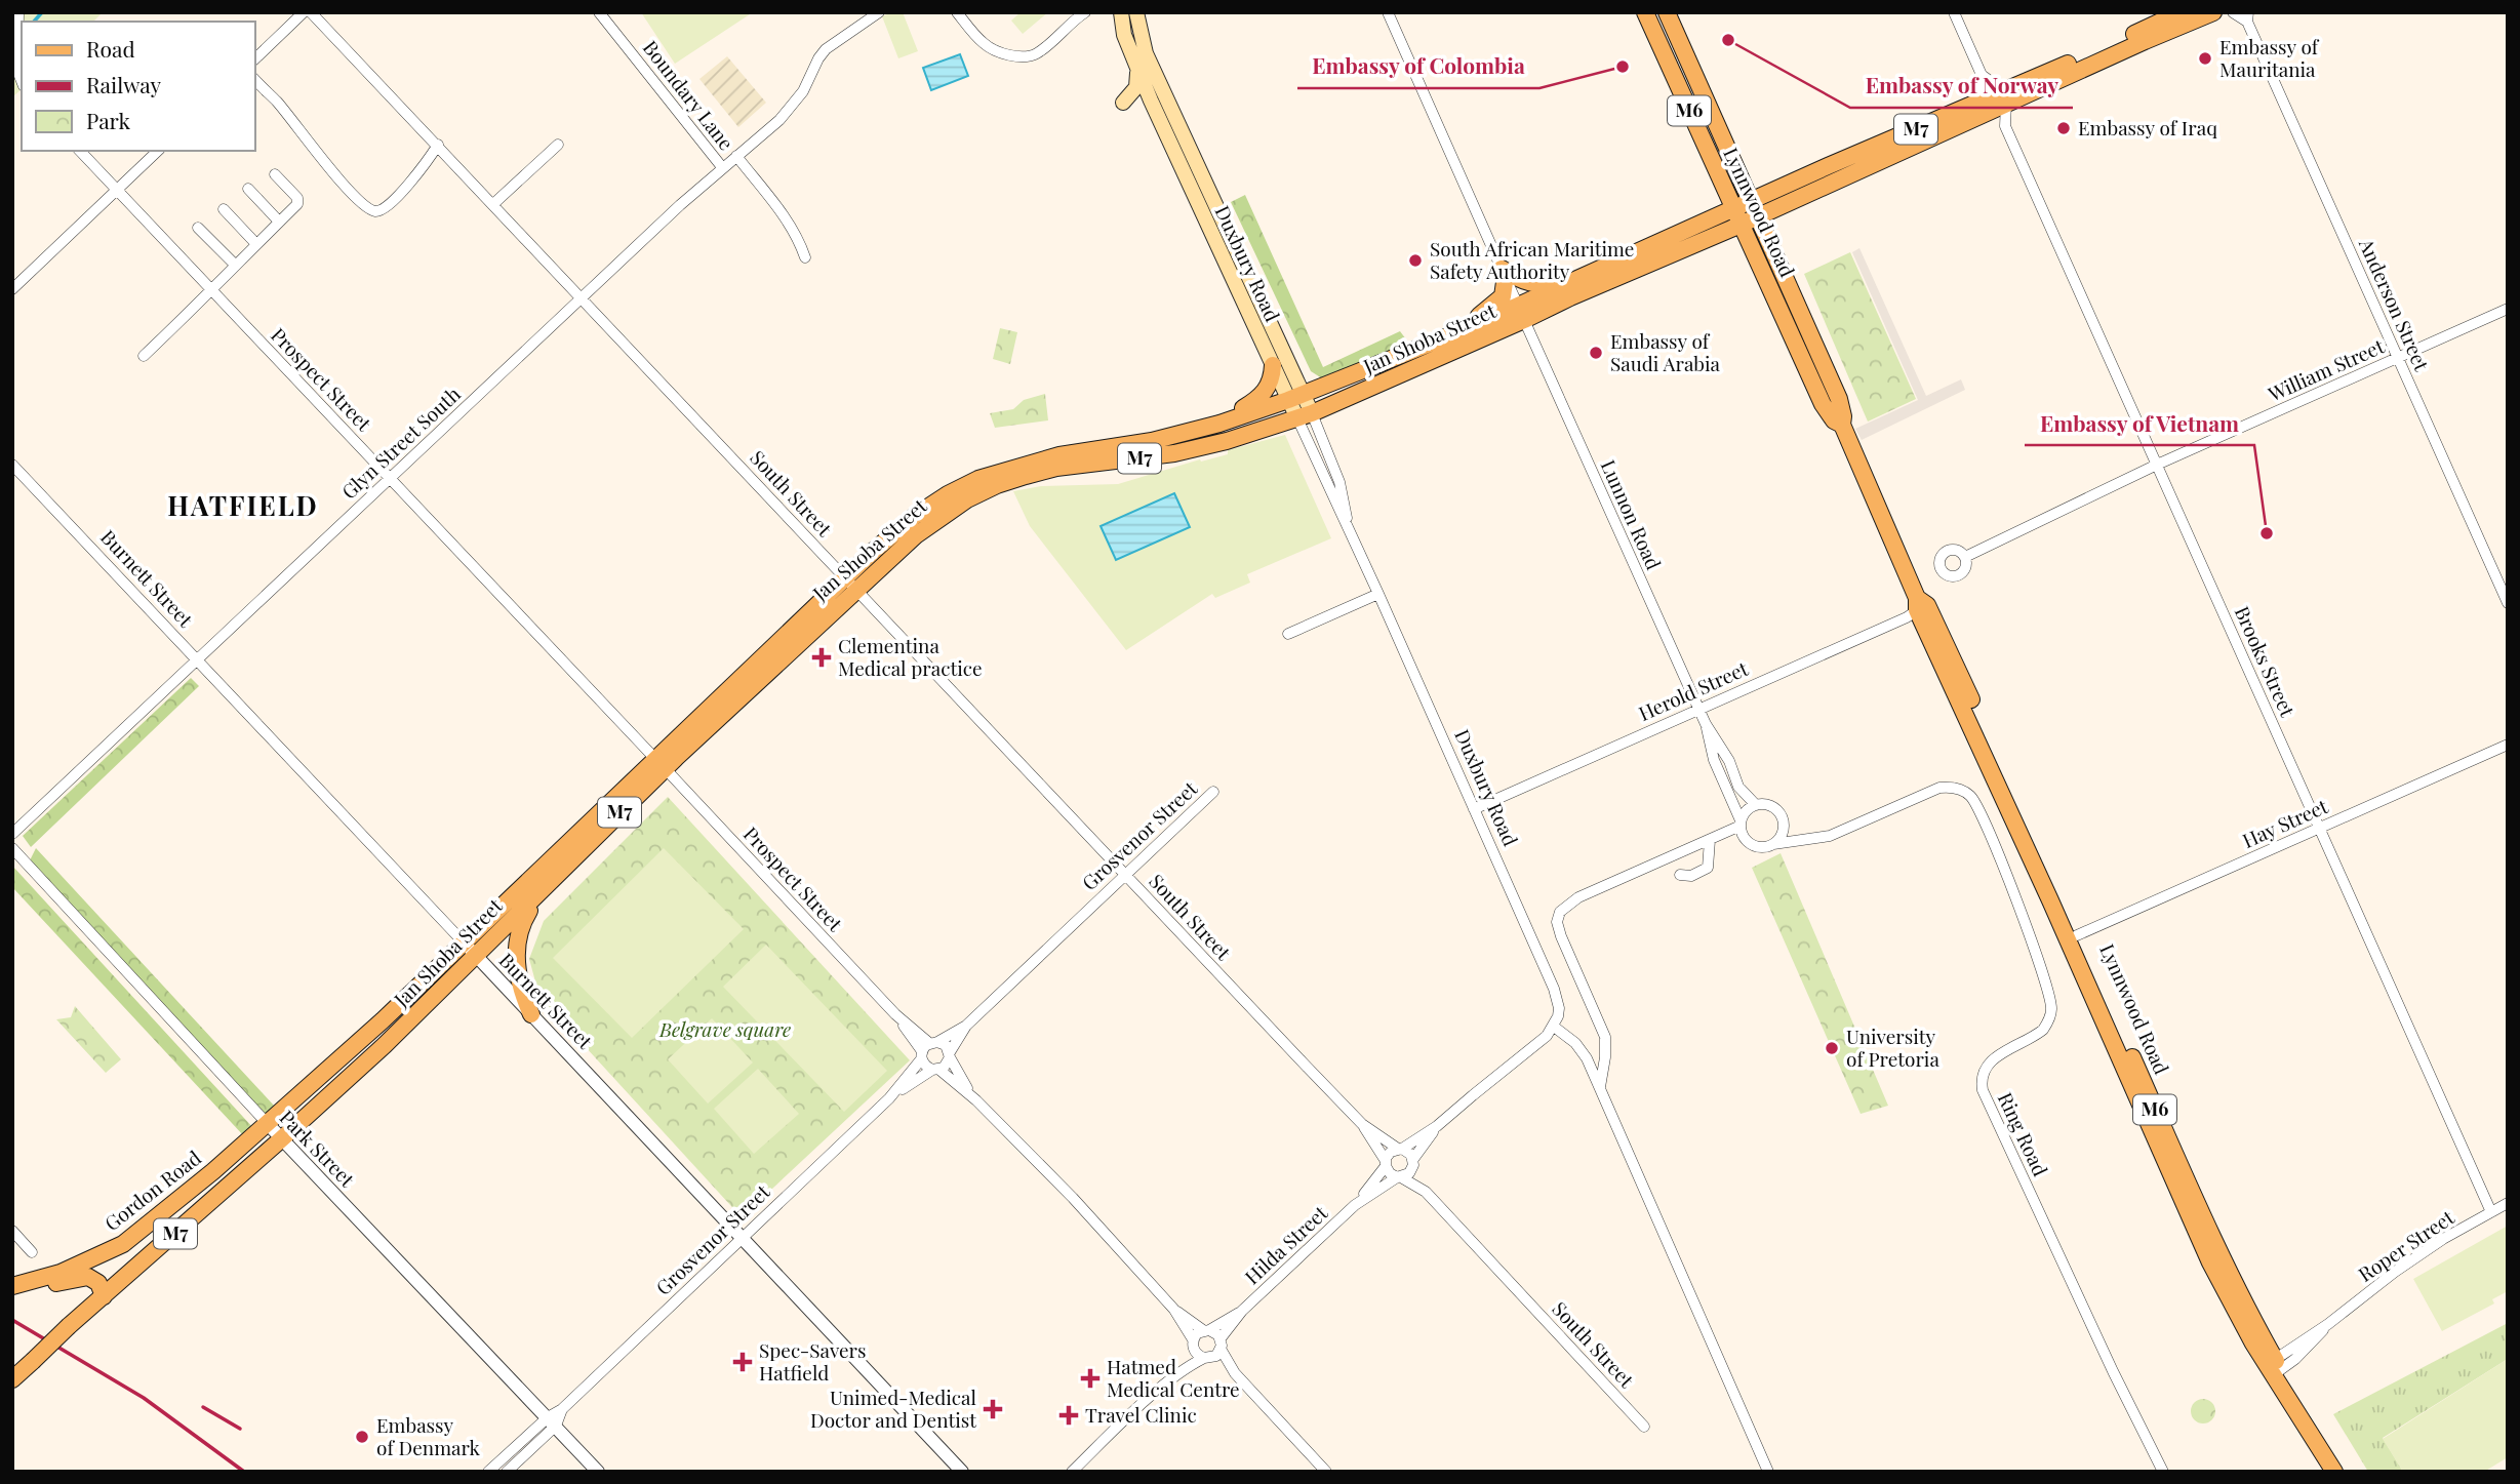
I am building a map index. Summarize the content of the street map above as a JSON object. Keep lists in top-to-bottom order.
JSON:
{
  "streets": {
    "main road": [
      "M6",
      "M7",
      "Lynnwood Road",
      "Duxbury Road",
      "Jan Shoba Street",
      "Gordon Road"
    ],
    "street": [
      "Boundary Lane",
      "Anderson Street",
      "William Street",
      "Prospect Street",
      "Glyn Street South",
      "South Street",
      "Lunnon Road",
      "Burnett Street",
      "Brooks Street",
      "Herold Street",
      "Hay Street",
      "Grosvenor Street",
      "Ring Road",
      "Park Street",
      "Hilda Street",
      "Roper Street"
    ]
  },
  "crossings": [
    ["Boundary Lane", "Glyn Street South"],
    ["Lynnwood Road", "Jan Shoba Street"],
    ["Lynnwood Road", "Herold Street"],
    ["Lynnwood Road", "Hay Street"],
    ["Lynnwood Road", "Roper Street"],
    ["Duxbury Road", "Jan Shoba Street"],
    ["Duxbury Road", "Herold Street"],
    ["Anderson Street", "William Street"],
    ["Jan Shoba Street", "Prospect Street"],
    ["Jan Shoba Street", "South Street"],
    ["Jan Shoba Street", "Lunnon Road"],
    ["Jan Shoba Street", "Burnett Street"],
    ["Jan Shoba Street", "Brooks Street"],
    ["Jan Shoba Street", "Park Street"],
    ["Jan Shoba Street", "Gordon Road"],
    ["William Street", "Brooks Street"],
    ["Prospect Street", "Glyn Street South"],
    ["Prospect Street", "Grosvenor Street"],
    ["Glyn Street South", "South Street"],
    ["Glyn Street South", "Burnett Street"],
    ["South Street", "Grosvenor Street"],
    ["South Street", "Hilda Street"],
    ["Lunnon Road", "Herold Street"],
    ["Lunnon Road", "Ring Road"],
    ["Burnett Street", "Grosvenor Street"],
    ["Brooks Street", "Hay Street"],
    ["Brooks Street", "Roper Street"],
    ["Grosvenor Street", "Park Street"],
    ["Park Street", "Gordon Road"]
  ],
  "districts": ["HATFIELD"],
  "parks": ["Belgrave square"],
  "places": {
    "other": [
      "Embassy of Norway",
      "Embassy of Mauritania",
      "Embassy of Colombia",
      "Embassy of Iraq",
      "South African Maritime Safety Authority",
      "Embassy of Saudi Arabia",
      "Embassy of Vietnam",
      "University of Pretoria",
      "Embassy of Denmark"
    ],
    "health": [
      "Clementina Medical practice",
      "Spec-Savers Hatfield",
      "Hatmed Medical Centre",
      "Unimed-Medical Doctor and Dentist",
      "Travel Clinic"
    ]
  },
  "legend": ["Road", "Railway", "Park"]
}
